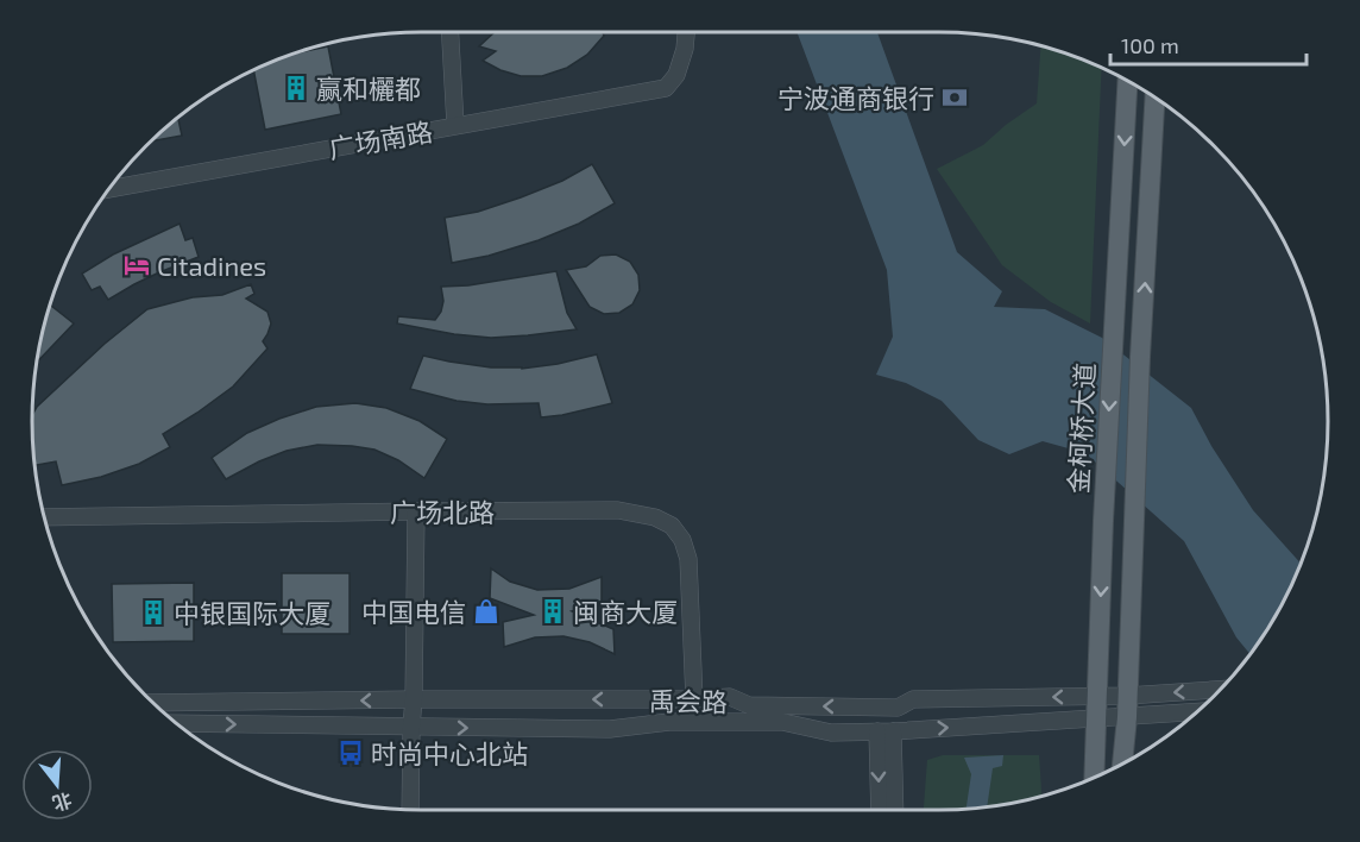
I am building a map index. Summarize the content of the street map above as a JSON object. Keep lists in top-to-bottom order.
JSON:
{
  "streets": {
    "main road": ["金柯桥大道"],
    "street": ["广场南路", "广场北路", "禹会路"]
  },
  "crossings": [
    ["金柯桥大道", "禹会路"],
    ["广场北路", "禹会路"]
  ],
  "places": {
    "building": ["赢和欐都", "闽商大厦", "中银国际大厦"],
    "bank": ["宁波通商银行"],
    "hotel": ["Citadines"],
    "shop": ["中国电信"],
    "bus stop": ["时尚中心北站"]
  },
  "scale_bar": "100 m",
  "north": "bottom"
}
